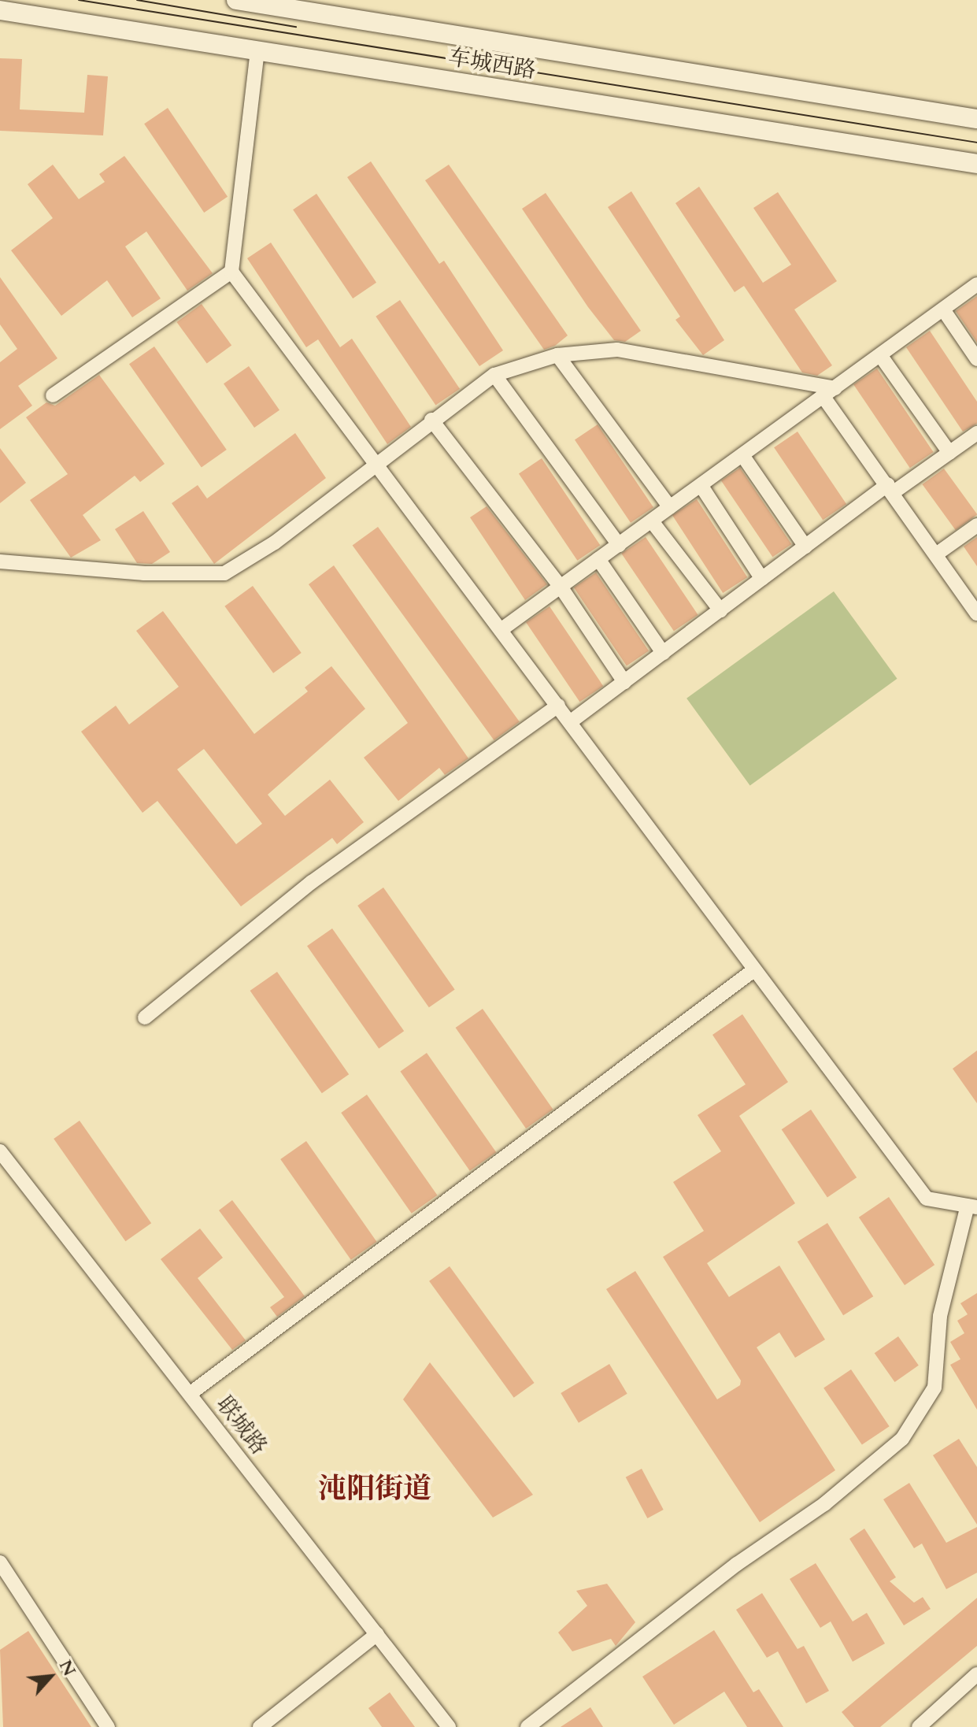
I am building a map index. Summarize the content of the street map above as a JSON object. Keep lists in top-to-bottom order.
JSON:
{
  "streets": {
    "main road": ["车城西路"],
    "street": ["联城路"]
  },
  "districts": ["沌阳街道"],
  "north": "top right"
}
